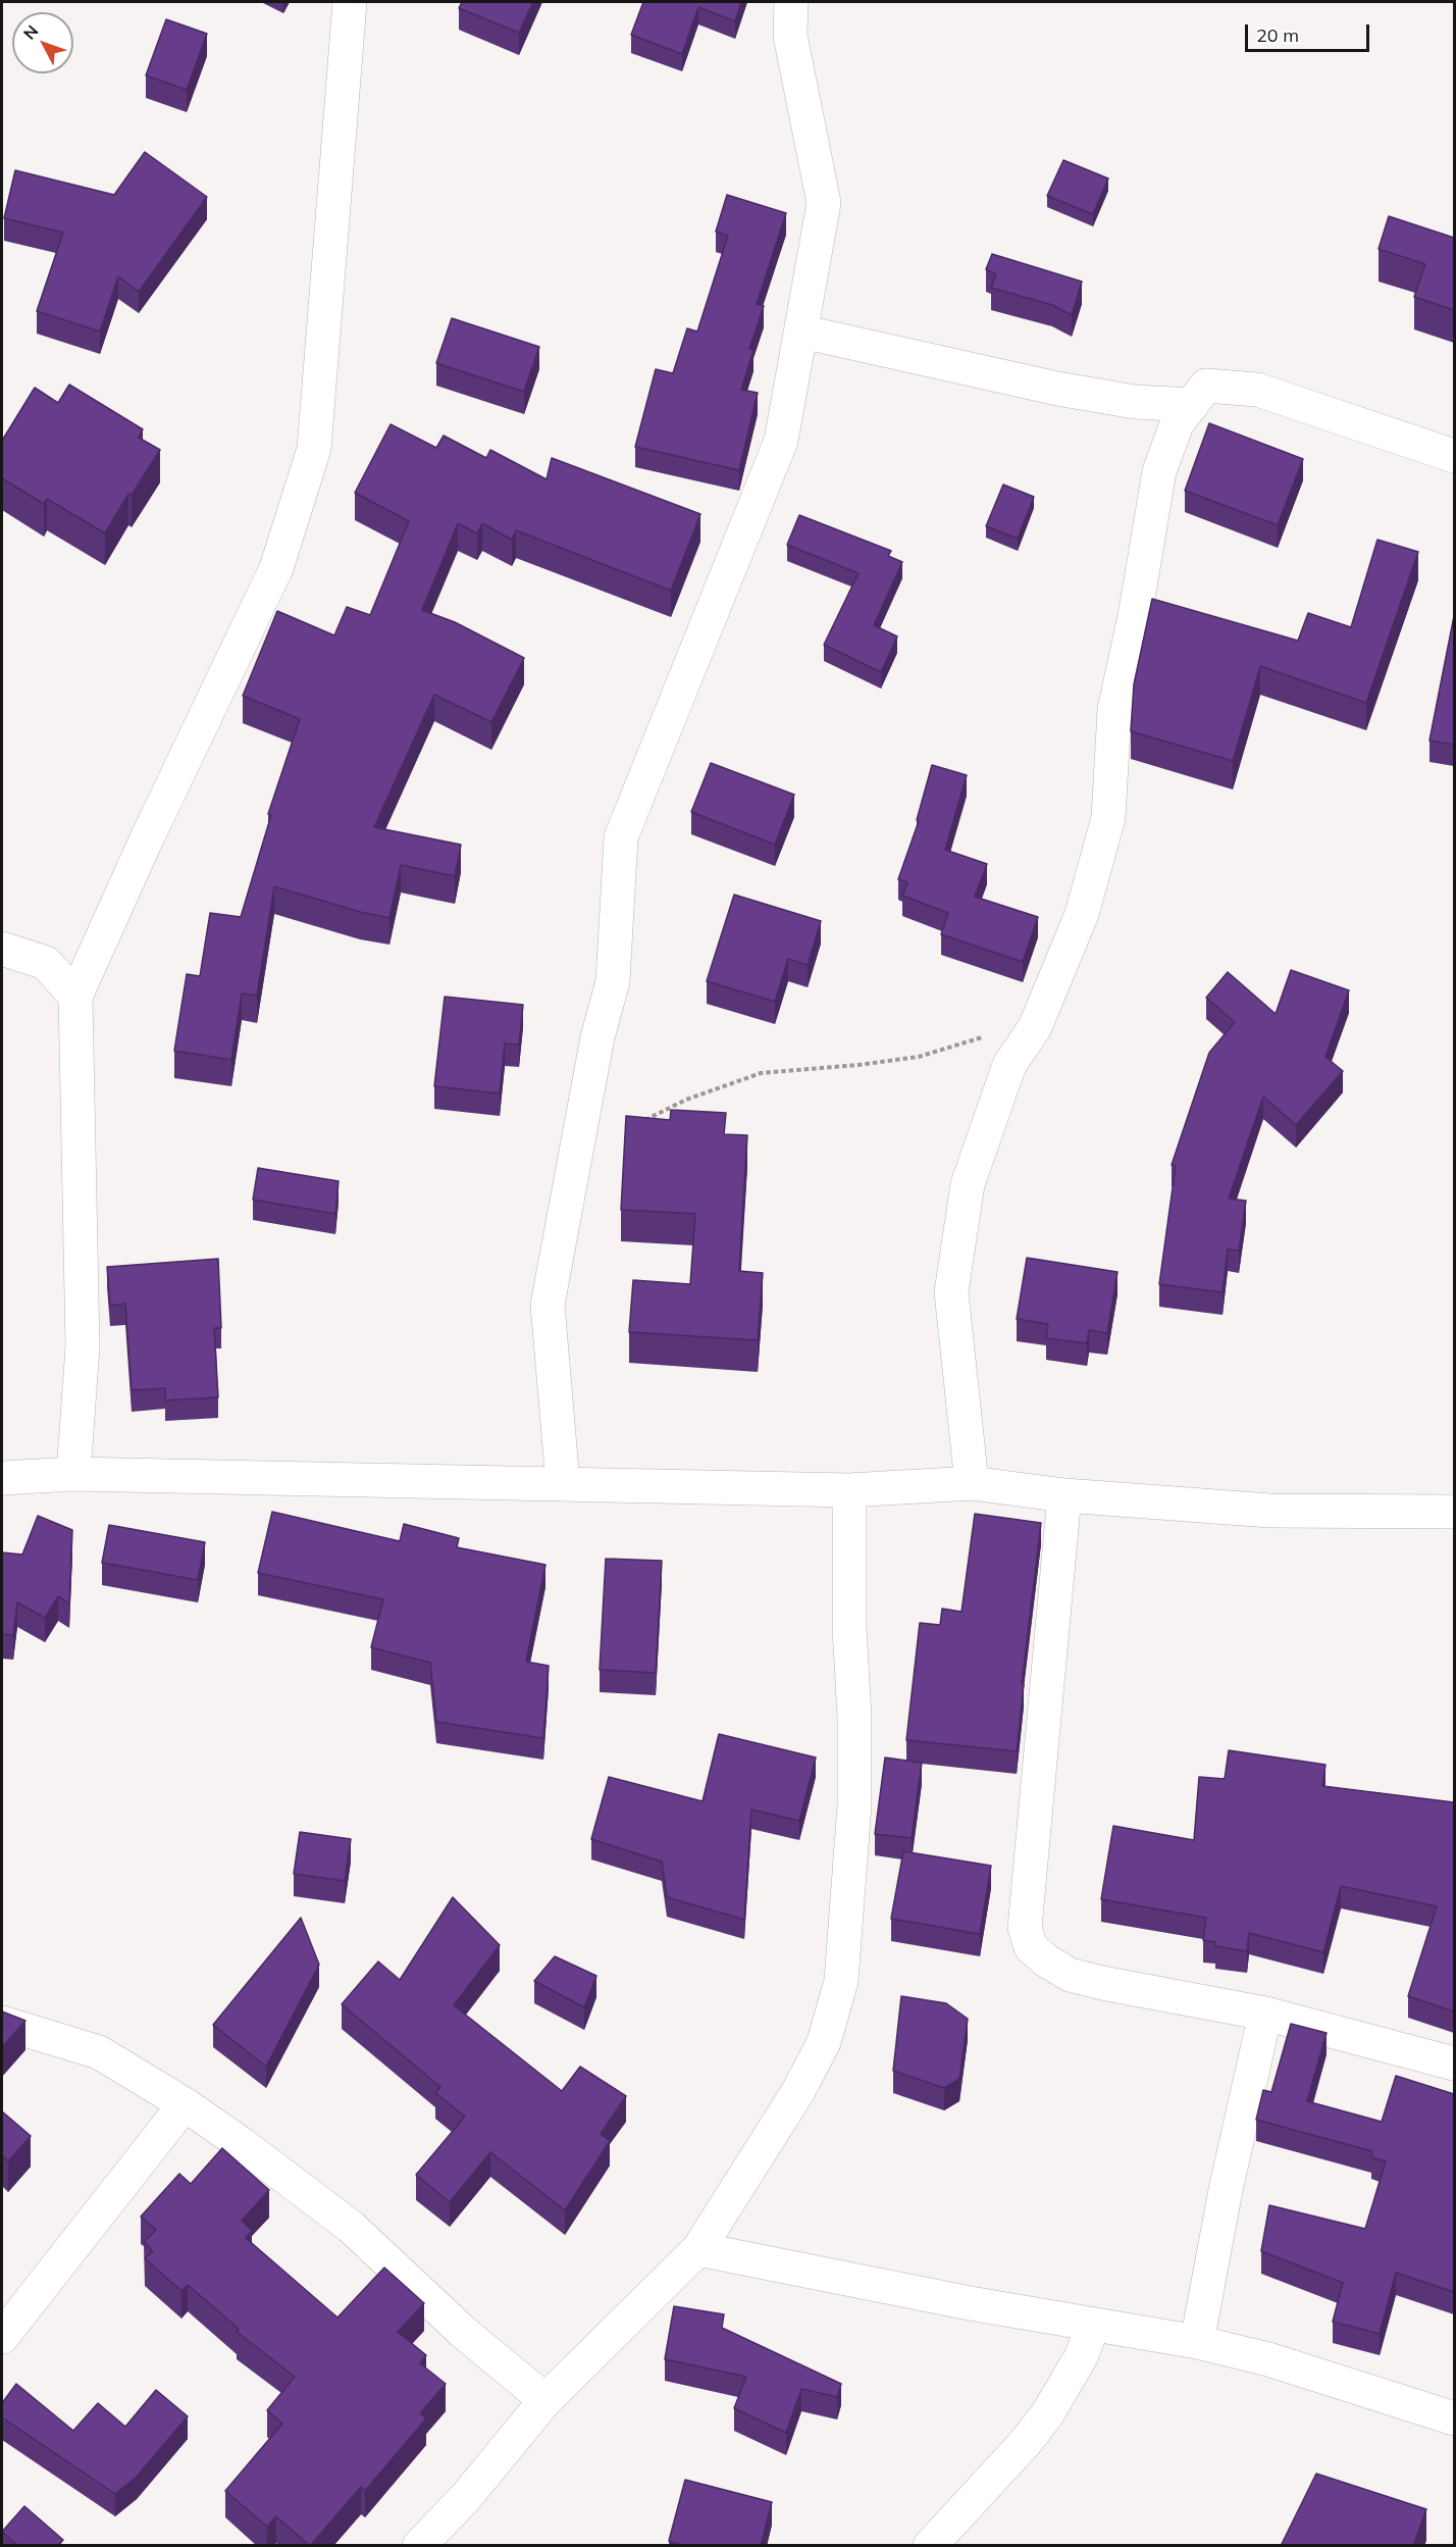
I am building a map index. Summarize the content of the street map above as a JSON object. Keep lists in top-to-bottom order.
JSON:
{
  "scale_bar": "20 m",
  "north": "top left"
}
